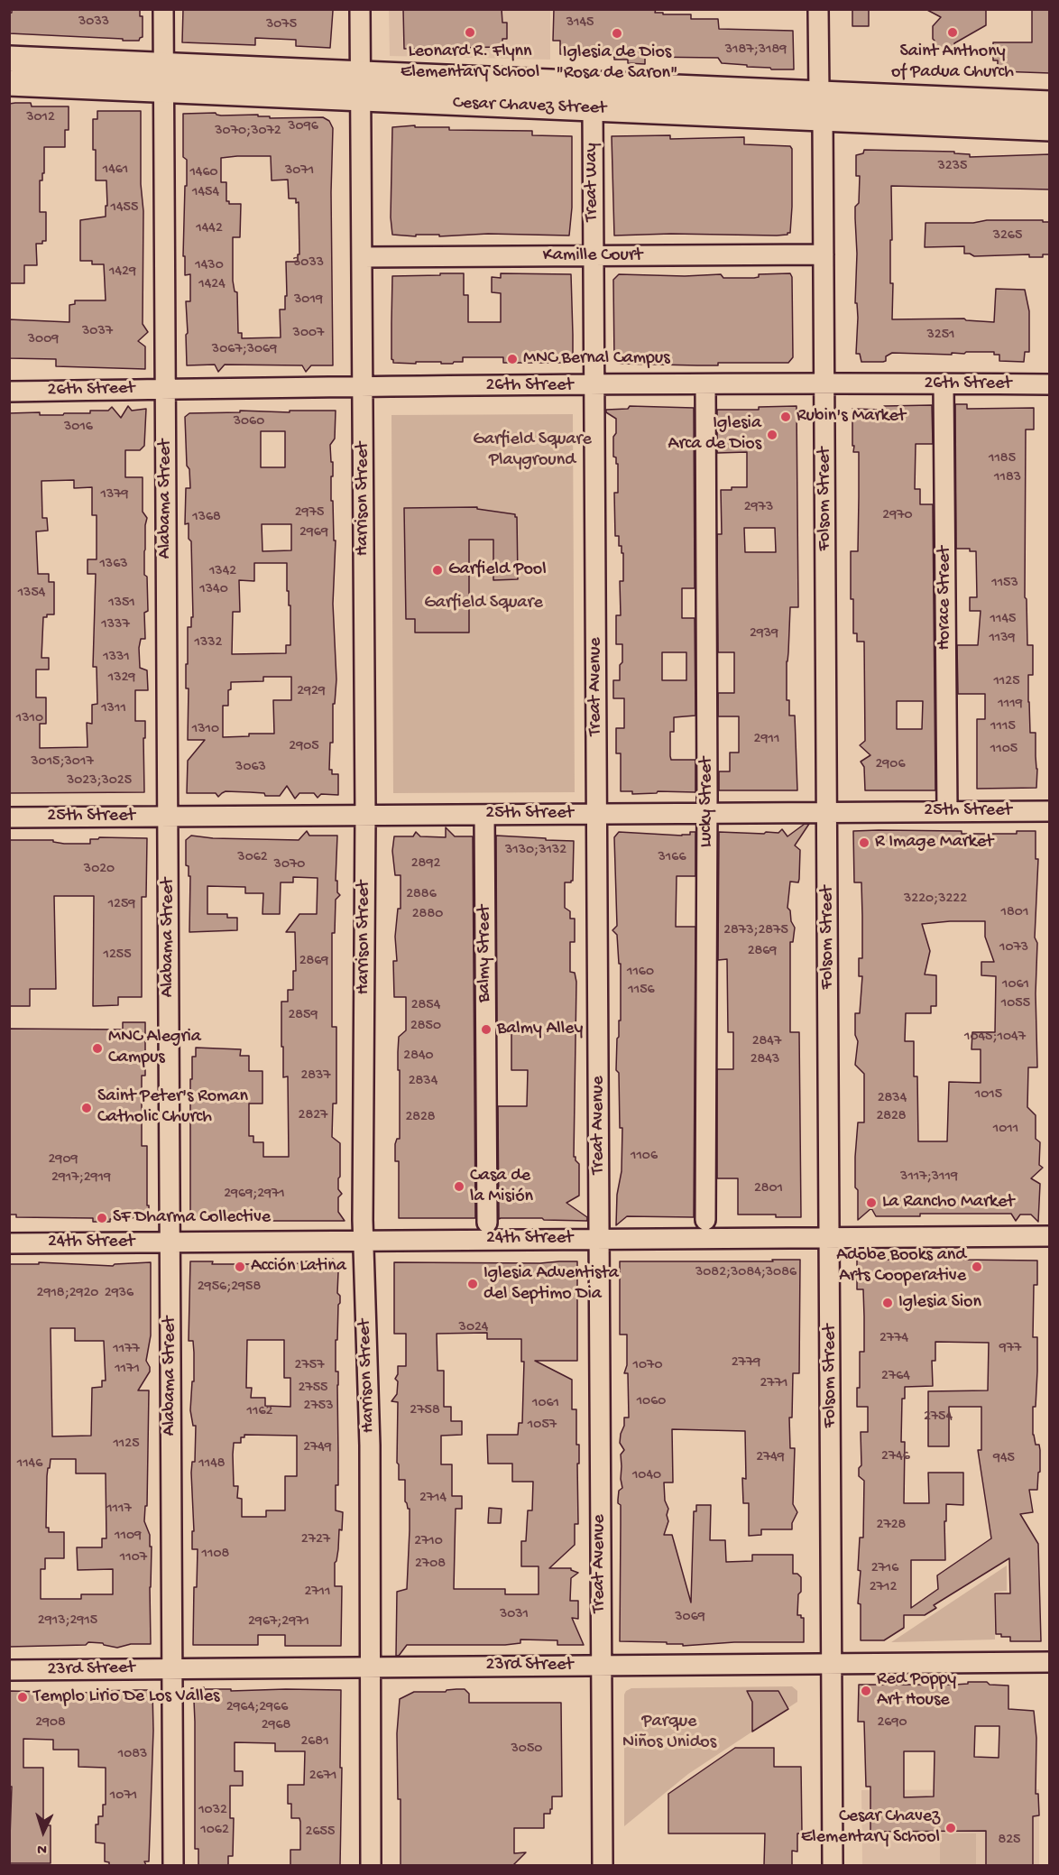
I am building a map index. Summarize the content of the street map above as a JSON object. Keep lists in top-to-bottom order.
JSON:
{
  "streets": {
    "main road": ["Cesar Chavez Street"],
    "street": [
      "Treat Way",
      "Kamille Court",
      "26th Street",
      "Alabama Street",
      "Harrison Street",
      "Folsom Street",
      "Horace Street",
      "Treat Avenue",
      "Lucky Street",
      "25th Street",
      "Balmy Street",
      "24th Street",
      "23rd Street"
    ]
  },
  "crossings": [
    ["Cesar Chavez Street", "Treat Way"],
    ["Cesar Chavez Street", "Alabama Street"],
    ["Cesar Chavez Street", "Harrison Street"],
    ["Cesar Chavez Street", "Folsom Street"],
    ["Treat Way", "Kamille Court"],
    ["Treat Way", "26th Street"],
    ["Treat Way", "Treat Avenue"],
    ["Kamille Court", "Harrison Street"],
    ["Kamille Court", "Folsom Street"],
    ["26th Street", "Alabama Street"],
    ["26th Street", "Harrison Street"],
    ["26th Street", "Folsom Street"],
    ["26th Street", "Horace Street"],
    ["26th Street", "Treat Avenue"],
    ["26th Street", "Lucky Street"],
    ["Alabama Street", "25th Street"],
    ["Alabama Street", "24th Street"],
    ["Alabama Street", "23rd Street"],
    ["Harrison Street", "25th Street"],
    ["Harrison Street", "24th Street"],
    ["Harrison Street", "23rd Street"],
    ["Folsom Street", "25th Street"],
    ["Folsom Street", "24th Street"],
    ["Folsom Street", "23rd Street"],
    ["Horace Street", "25th Street"],
    ["Treat Avenue", "25th Street"],
    ["Treat Avenue", "24th Street"],
    ["Treat Avenue", "23rd Street"],
    ["Lucky Street", "25th Street"],
    ["25th Street", "Balmy Street"]
  ],
  "parks": ["Garfield Square Playground", "Garfield Square", "Parque Niños Unidos"],
  "places": [
    "Leonard R. Flynn Elementary School",
    "Saint Anthony of Padua Church",
    "Iglesia de Dios \"Rosa de Saron\"",
    "MNC Bernal Campus",
    "Rubin's Market",
    "Iglesia Arca de Dios",
    "Garfield Pool",
    "R Image Market",
    "Balmy Alley",
    "MNC Alegria Campus",
    "Saint Peter's Roman Catholic Church",
    "Casa de la Misión",
    "La Rancho Market",
    "SF Dharma Collective",
    "Acción Latina",
    "Adobe Books and Arts Cooperative",
    "Iglesia Adventista del Septimo Dia",
    "Iglesia Sion",
    "Red Poppy Art House",
    "Templo Lirio De Los Valles",
    "Cesar Chavez Elementary School"
  ],
  "house_numbers": [
    "3033",
    "3145",
    "3075",
    "3187;3189",
    "3012",
    "3096",
    "3070;3072",
    "3235",
    "1461",
    "3071",
    "1460",
    "1454",
    "1455",
    "1442",
    "3265",
    "3033",
    "1430",
    "1429",
    "1424",
    "3019",
    "3037",
    "3007",
    "3251",
    "3009",
    "3067;3069",
    "3060",
    "3016",
    "1185",
    "1183",
    "1379",
    "2973",
    "2975",
    "2970",
    "1368",
    "2969",
    "1363",
    "1342",
    "1153",
    "1340",
    "1354",
    "1351",
    "1145",
    "1337",
    "2939",
    "1139",
    "1332",
    "1331",
    "1329",
    "1125",
    "2929",
    "1119",
    "1311",
    "1310",
    "1115",
    "1310",
    "2911",
    "2905",
    "1105",
    "3015;3017",
    "2906",
    "3063",
    "3023;3025",
    "3130;3132",
    "3062",
    "3166",
    "2892",
    "3070",
    "3020",
    "2886",
    "3220;3222",
    "1259",
    "1801",
    "2880",
    "2873;2875",
    "1073",
    "2869",
    "1255",
    "2869",
    "1160",
    "1061",
    "1156",
    "1055",
    "2854",
    "2859",
    "2850",
    "1045;1047",
    "2847",
    "2840",
    "2843",
    "2837",
    "2834",
    "1015",
    "2834",
    "2827",
    "2828",
    "2828",
    "1011",
    "1106",
    "2909",
    "3117;3119",
    "2917;2919",
    "2801",
    "2969;2971",
    "3082;3084;3086",
    "2956;2958",
    "2918;2920",
    "2936",
    "3024",
    "2774",
    "977",
    "1177",
    "2779",
    "2757",
    "1070",
    "1171",
    "2764",
    "2771",
    "2755",
    "1060",
    "1061",
    "2753",
    "2758",
    "1162",
    "2754",
    "1057",
    "1125",
    "2749",
    "2746",
    "2749",
    "945",
    "1146",
    "1148",
    "1040",
    "2714",
    "1117",
    "2728",
    "1109",
    "2727",
    "2710",
    "1108",
    "1107",
    "2708",
    "2716",
    "2712",
    "2711",
    "3031",
    "3069",
    "2913;2915",
    "2967;2971",
    "2964;2966",
    "2908",
    "2690",
    "2968",
    "2681",
    "3050",
    "1083",
    "2671",
    "1071",
    "1032",
    "1062",
    "2655",
    "825"
  ],
  "north": "bottom"
}
